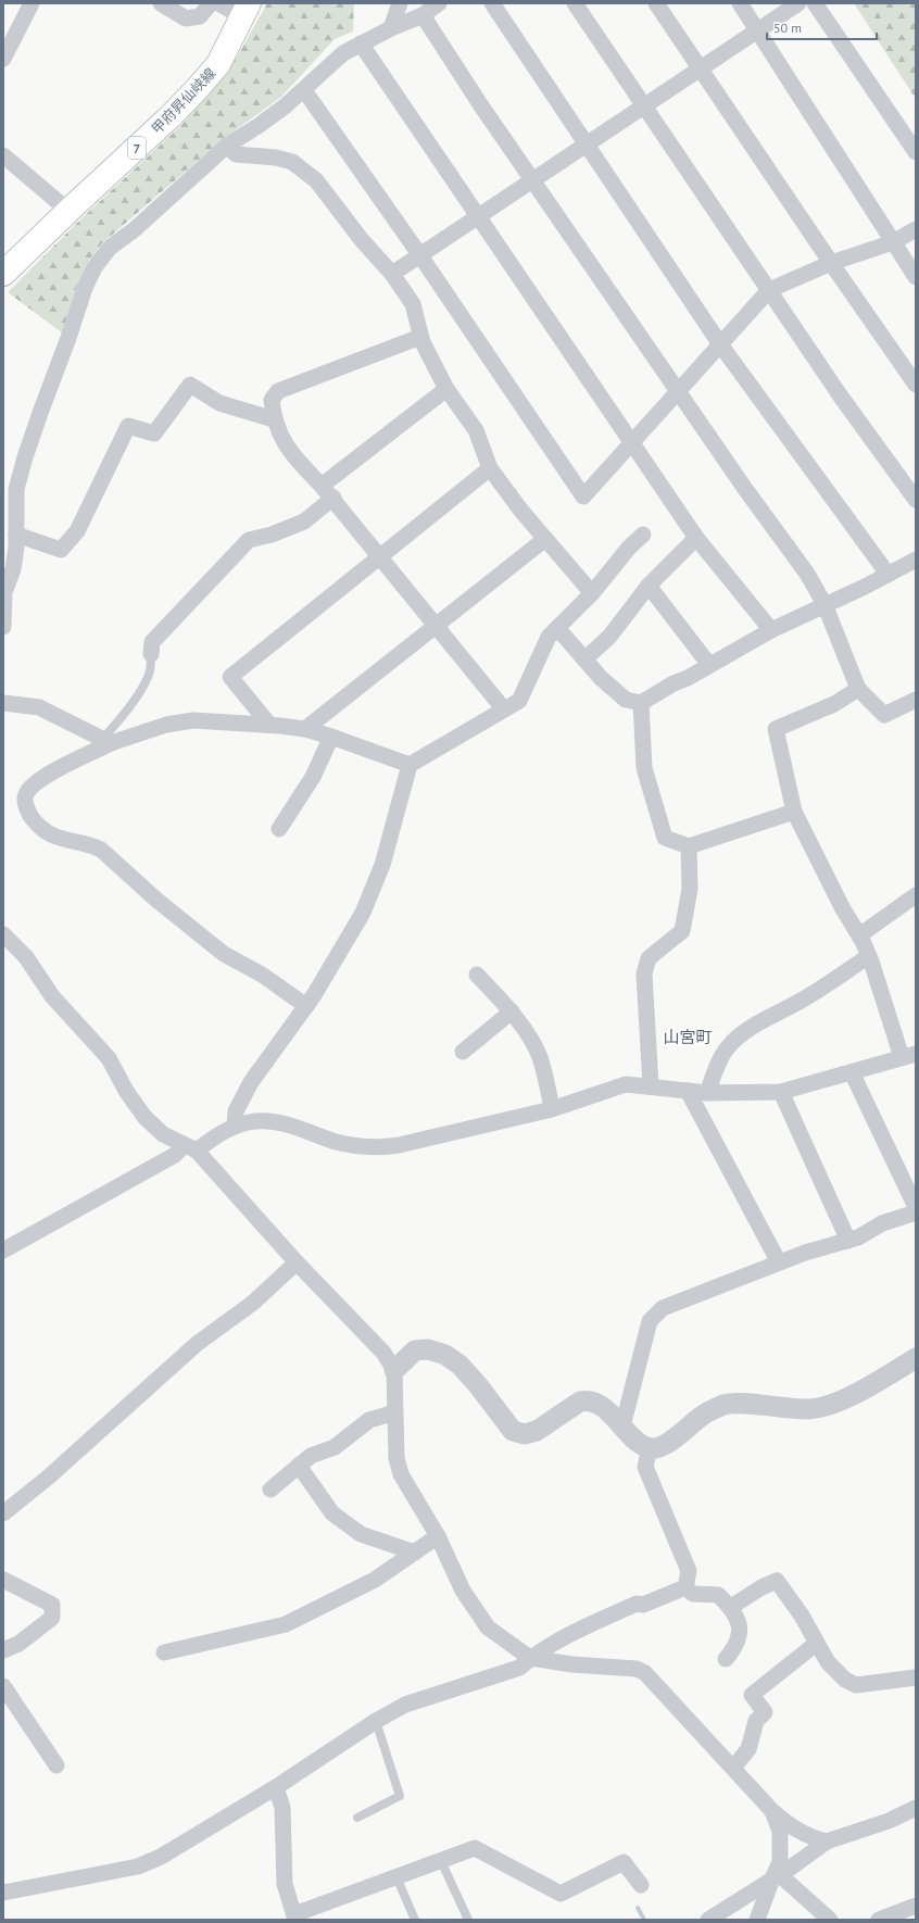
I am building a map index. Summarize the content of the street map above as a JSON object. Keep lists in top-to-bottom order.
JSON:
{
  "streets": {
    "main road": ["甲府昇仙峡線", "7"]
  },
  "districts": ["山宮町"],
  "scale_bar": "50 m"
}
